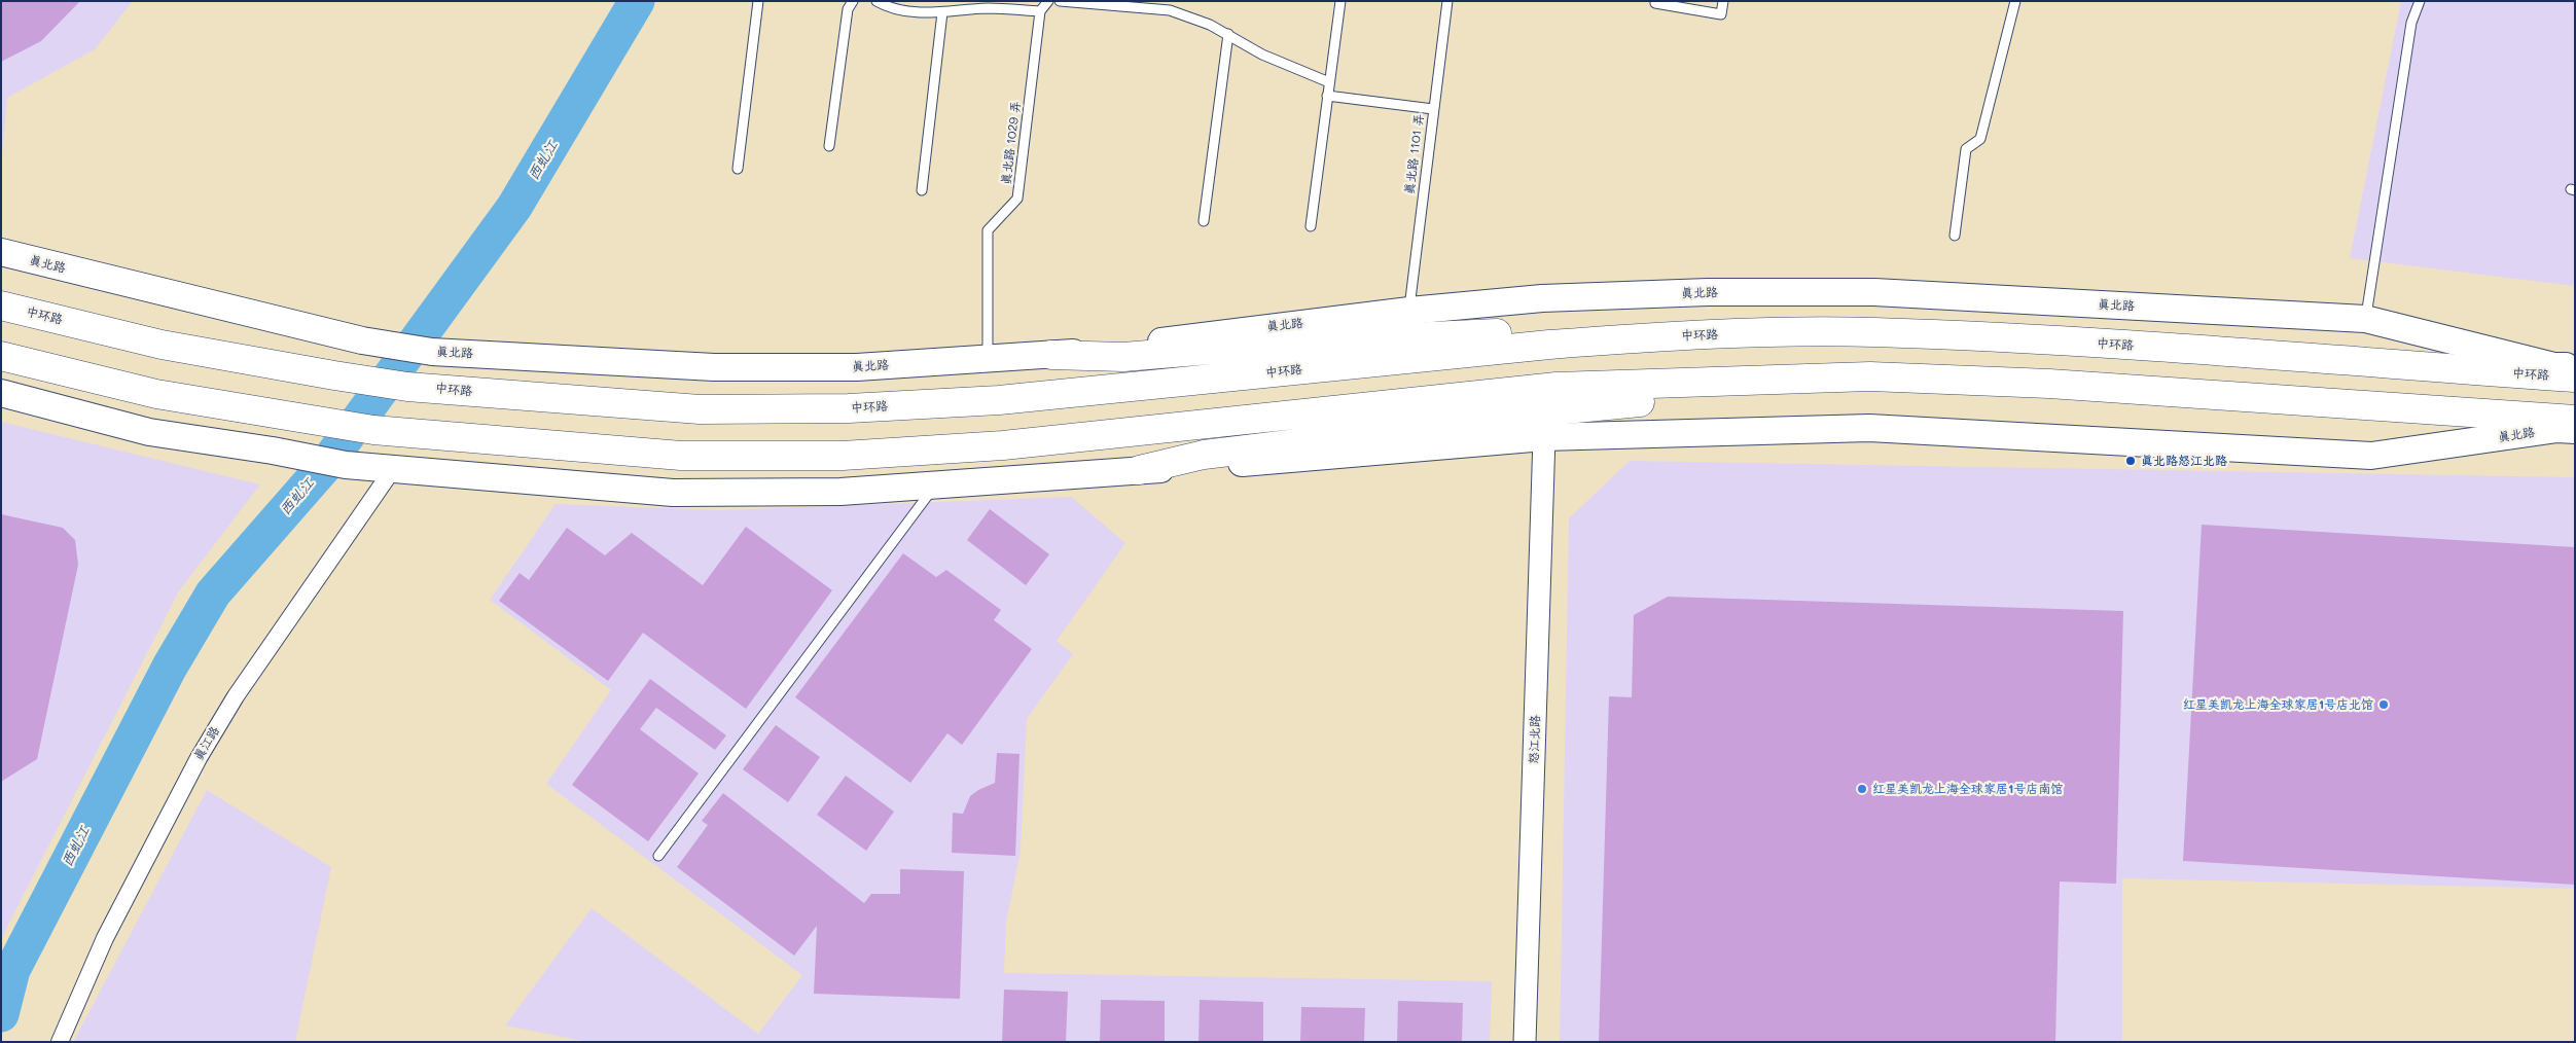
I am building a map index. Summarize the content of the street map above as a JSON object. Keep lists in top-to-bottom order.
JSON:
{
  "streets": {
    "highway": ["中环路"],
    "main road": ["真北路"],
    "street": ["怒江北路", "真江路"],
    "lane": ["真北路 1029 弄", "真北路 1101 弄"]
  },
  "crossings": [
    ["真北路 1029 弄", "真北路"],
    ["真北路 1101 弄", "真北路"],
    ["真北路", "怒江北路"],
    ["真北路", "真江路"]
  ],
  "water": ["西虬江"],
  "places": ["真北路怒江北路", "红星美凯龙上海全球家居1号店北馆", "红星美凯龙上海全球家居1号店南馆"]
}
